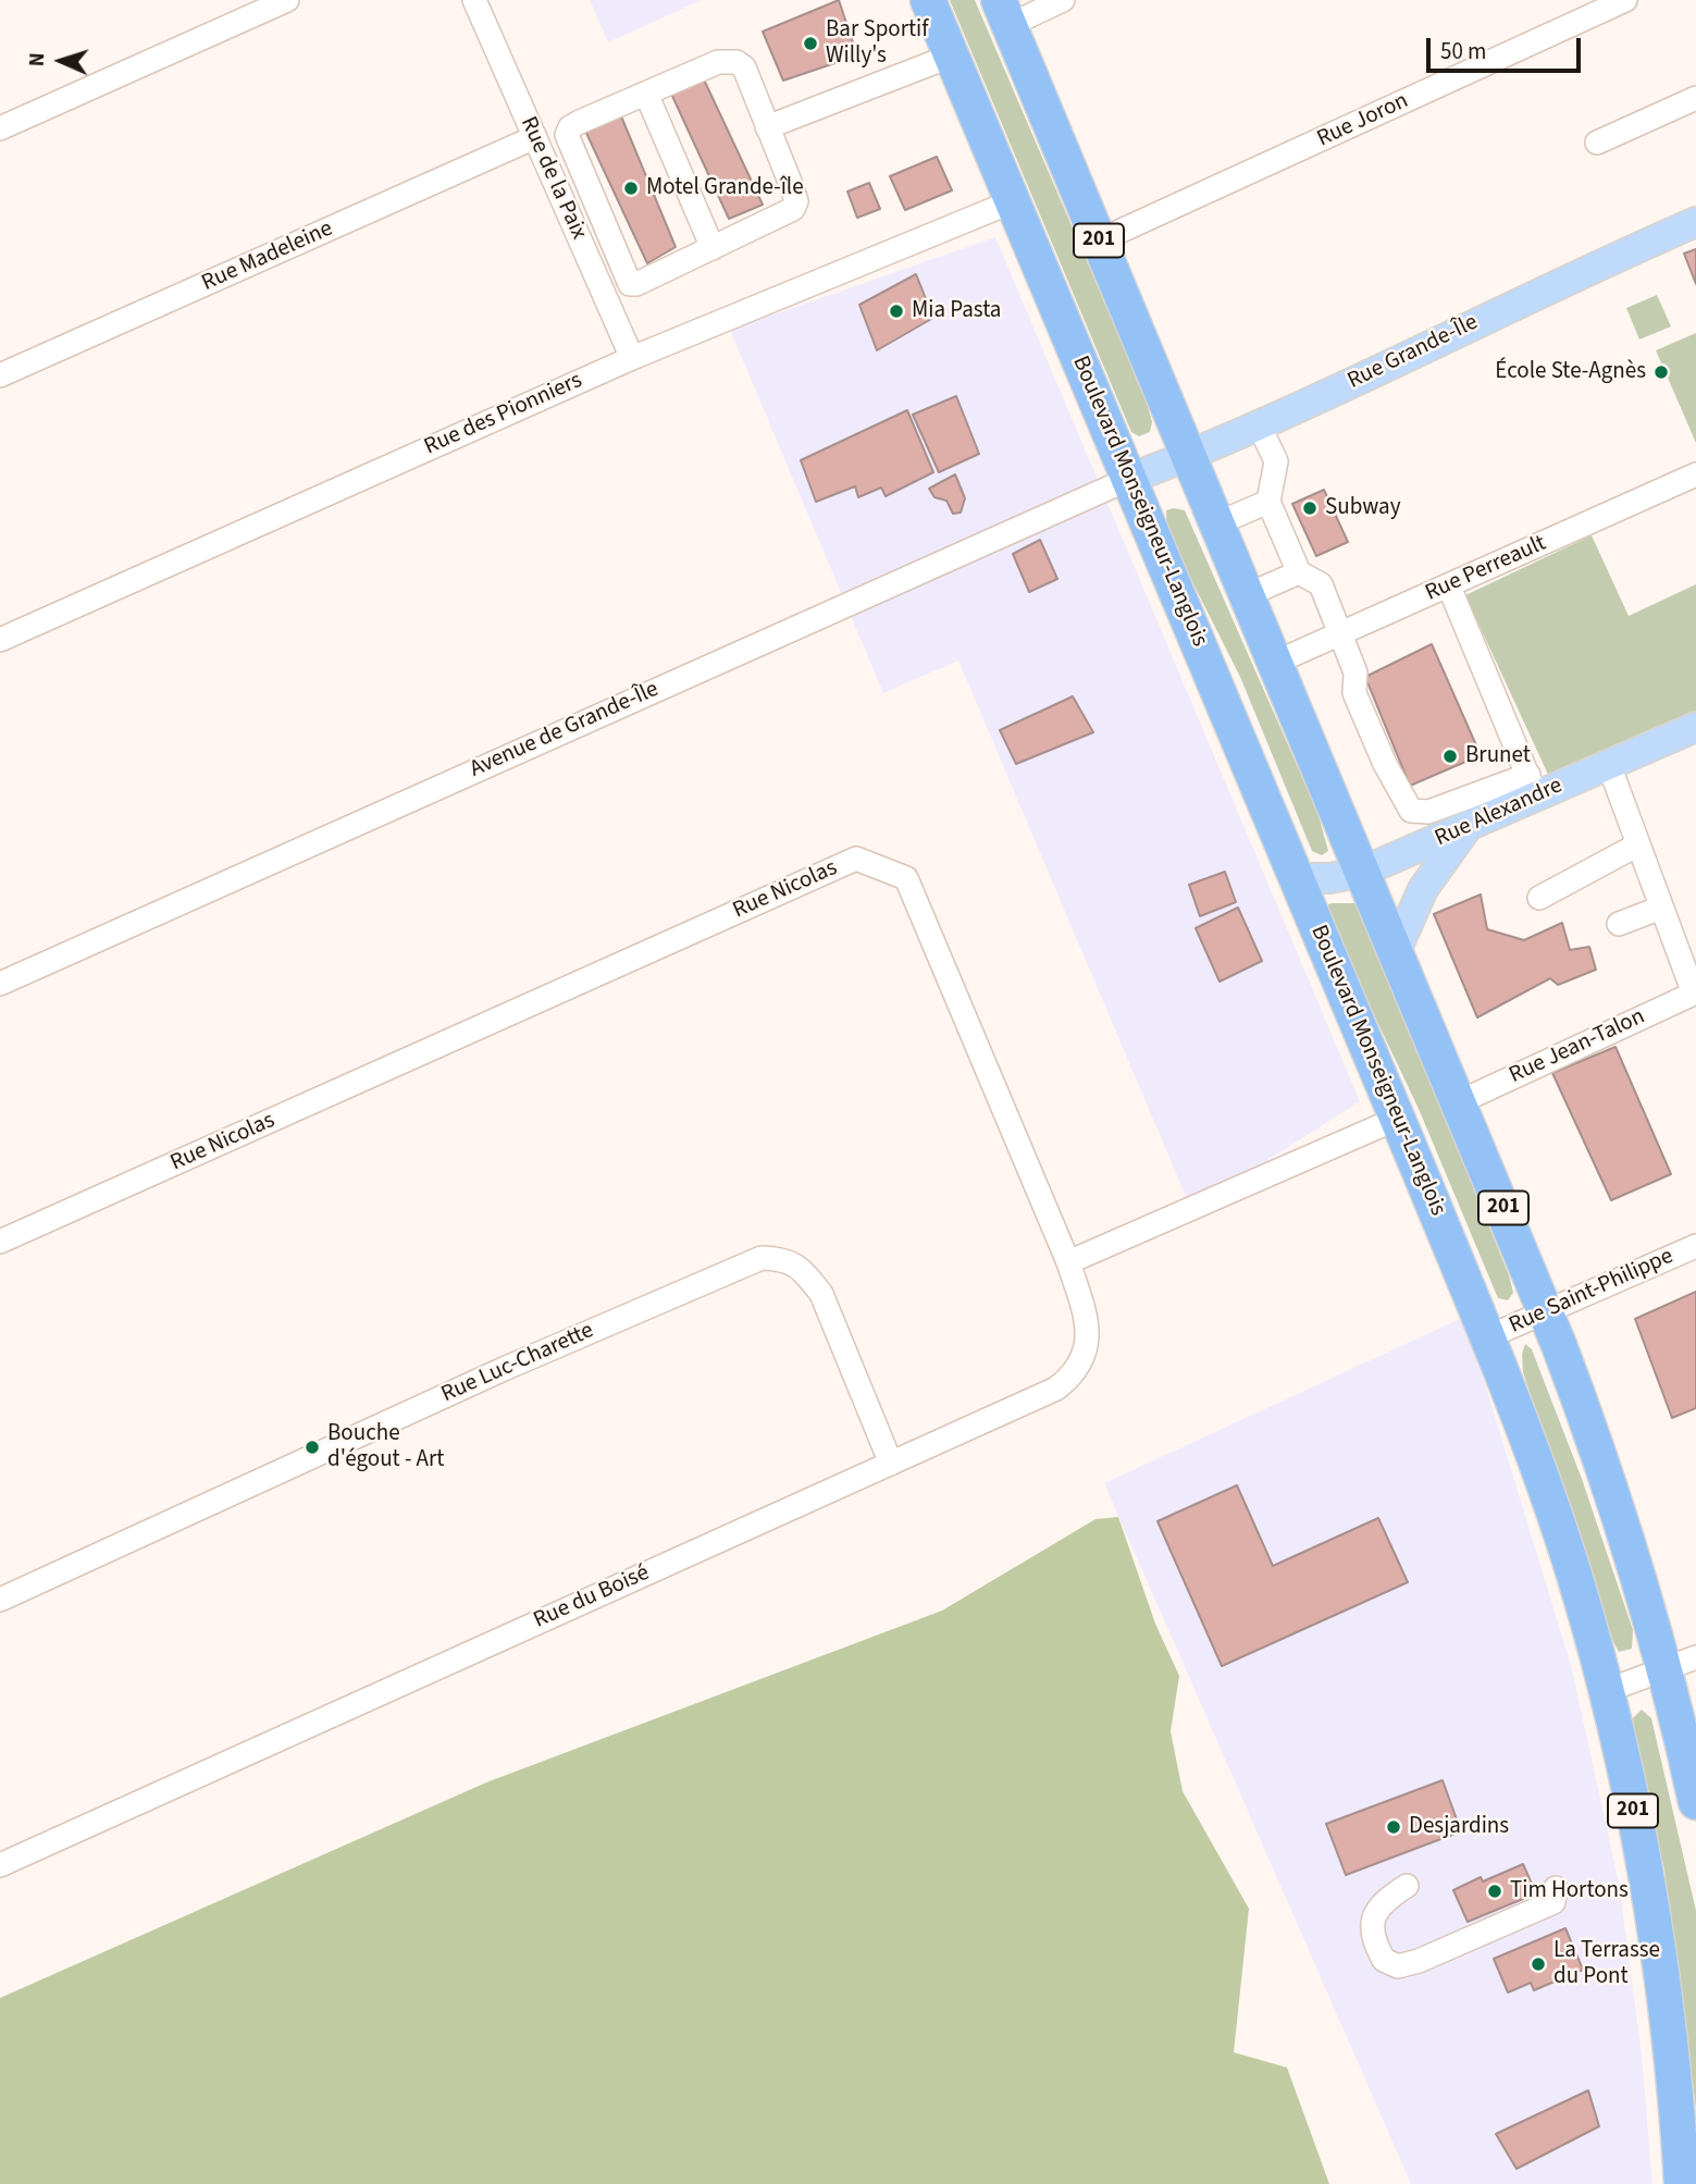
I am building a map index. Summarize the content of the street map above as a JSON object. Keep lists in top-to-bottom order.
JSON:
{
  "streets": {
    "highway": ["201", "Boulevard Monseigneur-Langlois"],
    "main road": ["Rue Grande-Île", "Rue Alexandre"],
    "street": [
      "Rue Joron",
      "Rue de la Paix",
      "Rue Madeleine",
      "Rue des Pionniers",
      "Rue Perreault",
      "Avenue de Grande-Île",
      "Rue Nicolas",
      "Rue Jean-Talon",
      "Rue Saint-Philippe",
      "Rue Luc-Charette",
      "Rue du Boisé"
    ]
  },
  "crossings": [
    ["Rue Joron", "201"],
    ["Rue de la Paix", "Rue Madeleine"],
    ["Rue de la Paix", "Rue des Pionniers"],
    ["201", "Rue Grande-Île"],
    ["201", "Rue Perreault"],
    ["201", "Rue Alexandre"],
    ["201", "Rue Jean-Talon"],
    ["201", "Rue Saint-Philippe"],
    ["Rue Grande-Île", "Boulevard Monseigneur-Langlois"],
    ["Rue Grande-Île", "Avenue de Grande-Île"],
    ["Rue des Pionniers", "Boulevard Monseigneur-Langlois"],
    ["Boulevard Monseigneur-Langlois", "Avenue de Grande-Île"],
    ["Boulevard Monseigneur-Langlois", "Rue Alexandre"],
    ["Boulevard Monseigneur-Langlois", "Rue Saint-Philippe"],
    ["Rue Nicolas", "Rue du Boisé"],
    ["Rue Luc-Charette", "Rue du Boisé"]
  ],
  "places": [
    "Bar Sportif Willy's",
    "Motel Grande-île",
    "Mia Pasta",
    "École Ste-Agnès",
    "Subway",
    "Brunet",
    "Bouche d'égout - Art",
    "Desjardins",
    "Tim Hortons",
    "La Terrasse du Pont"
  ],
  "scale_bar": "50 m",
  "north": "left"
}
